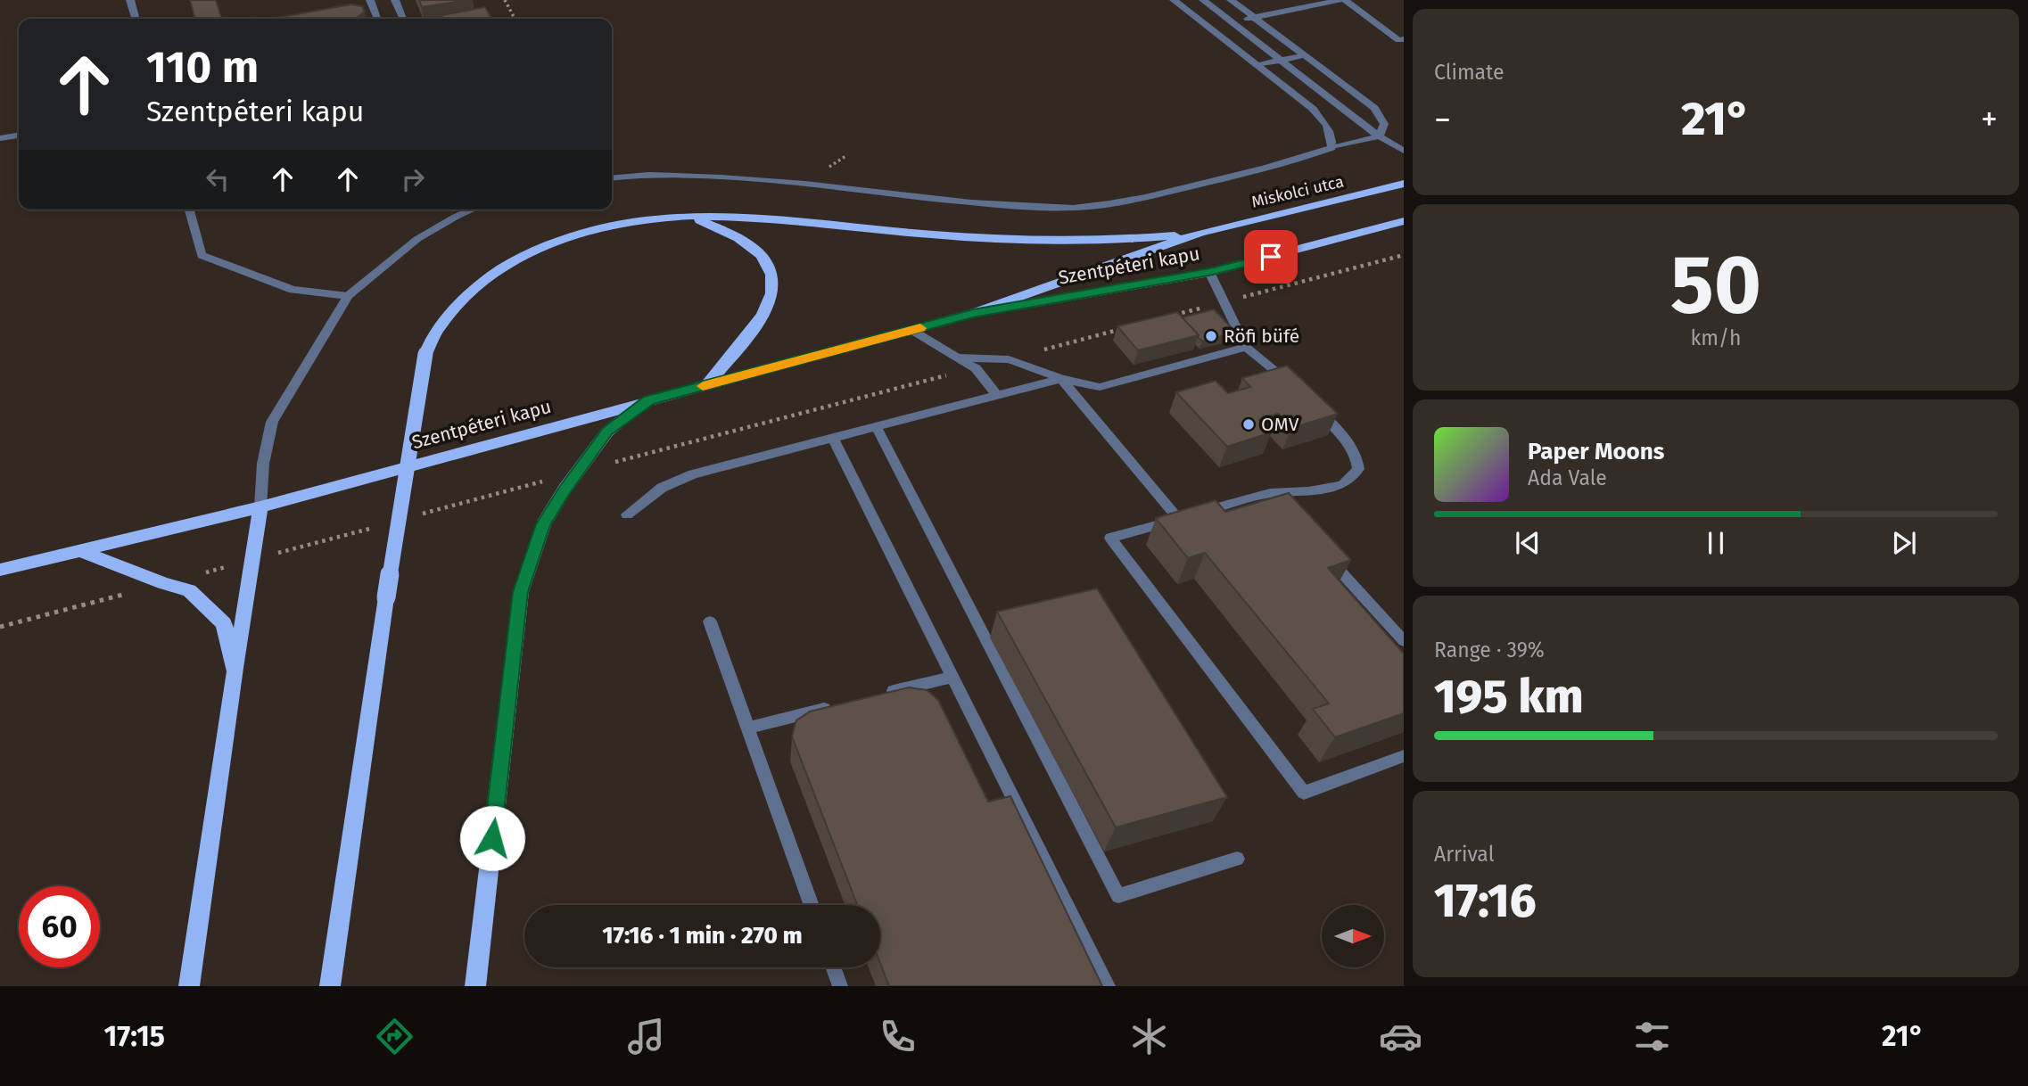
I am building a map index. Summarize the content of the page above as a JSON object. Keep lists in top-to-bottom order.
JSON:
{
  "streets": {
    "main road": ["Miskolci utca", "Szentpéteri kapu"]
  },
  "crossings": [
    ["Miskolci utca", "Szentpéteri kapu"]
  ],
  "places": ["Röfi büfé", "OMV"],
  "north": "right",
  "page": {
    "tile": [
      "Climate",
      ["50", "km/h"],
      ["Range · 39%", "195 km"],
      ["Arrival", "17:16"]
    ],
    "turn": ["110 m", "Szentpéteri kapu"],
    "heat": ["−", "21°", "+"],
    "song": ["Paper Moons", "Ada Vale"],
    "limit": "60",
    "trip": "17:16 · 1 min · 270 m",
    "tabs": ["17:15", "21°"]
  }
}
